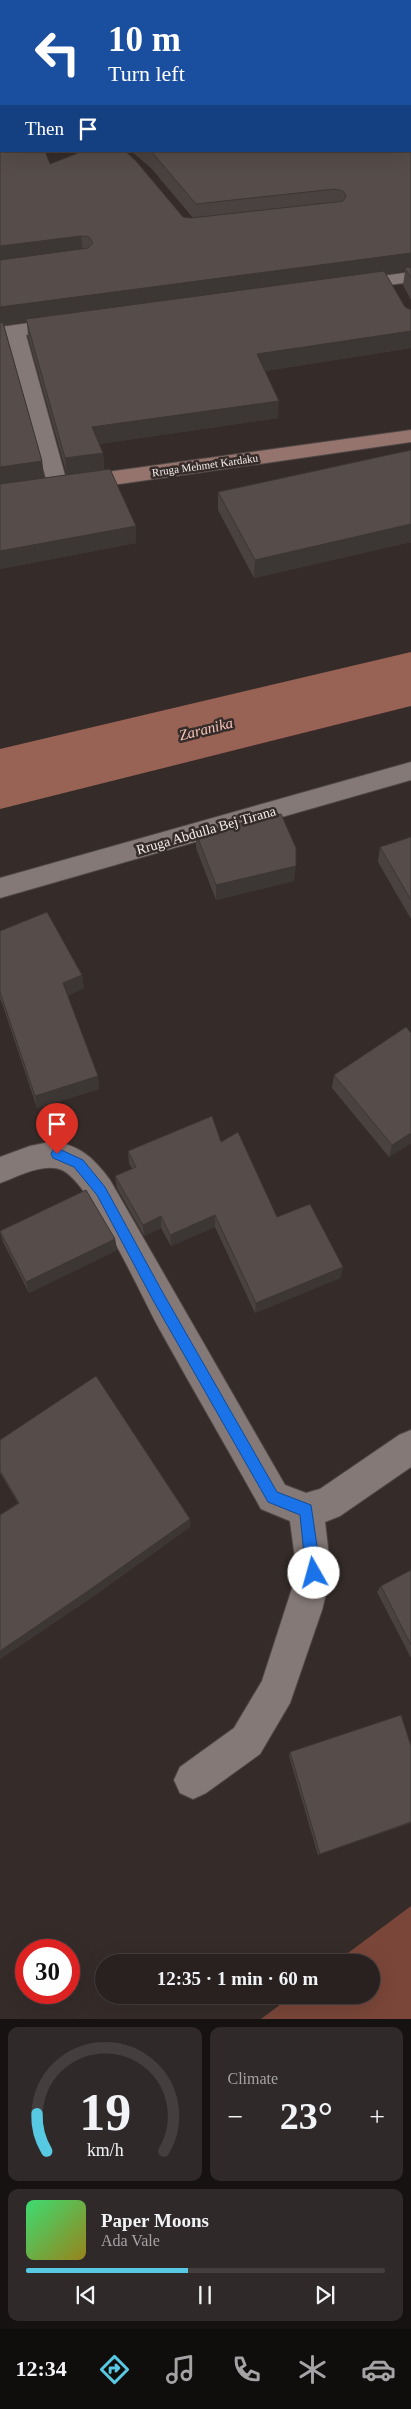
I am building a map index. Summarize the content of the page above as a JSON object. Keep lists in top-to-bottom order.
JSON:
{
  "streets": {
    "street": ["Rruga Mehmet Kardaku", "Rruga Abdulla Bej Tirana"]
  },
  "water": ["Zaranika"],
  "page": {
    "turn": ["10 m", "Turn left"],
    "then": "Then",
    "limit": "30",
    "trip": "12:35 · 1 min · 60 m",
    "tile": "Climate",
    "heat": ["−", "23°", "+"],
    "song": ["Paper Moons", "Ada Vale"],
    "tabs": "12:34",
    "gauge": ["19", "km/h"]
  }
}
